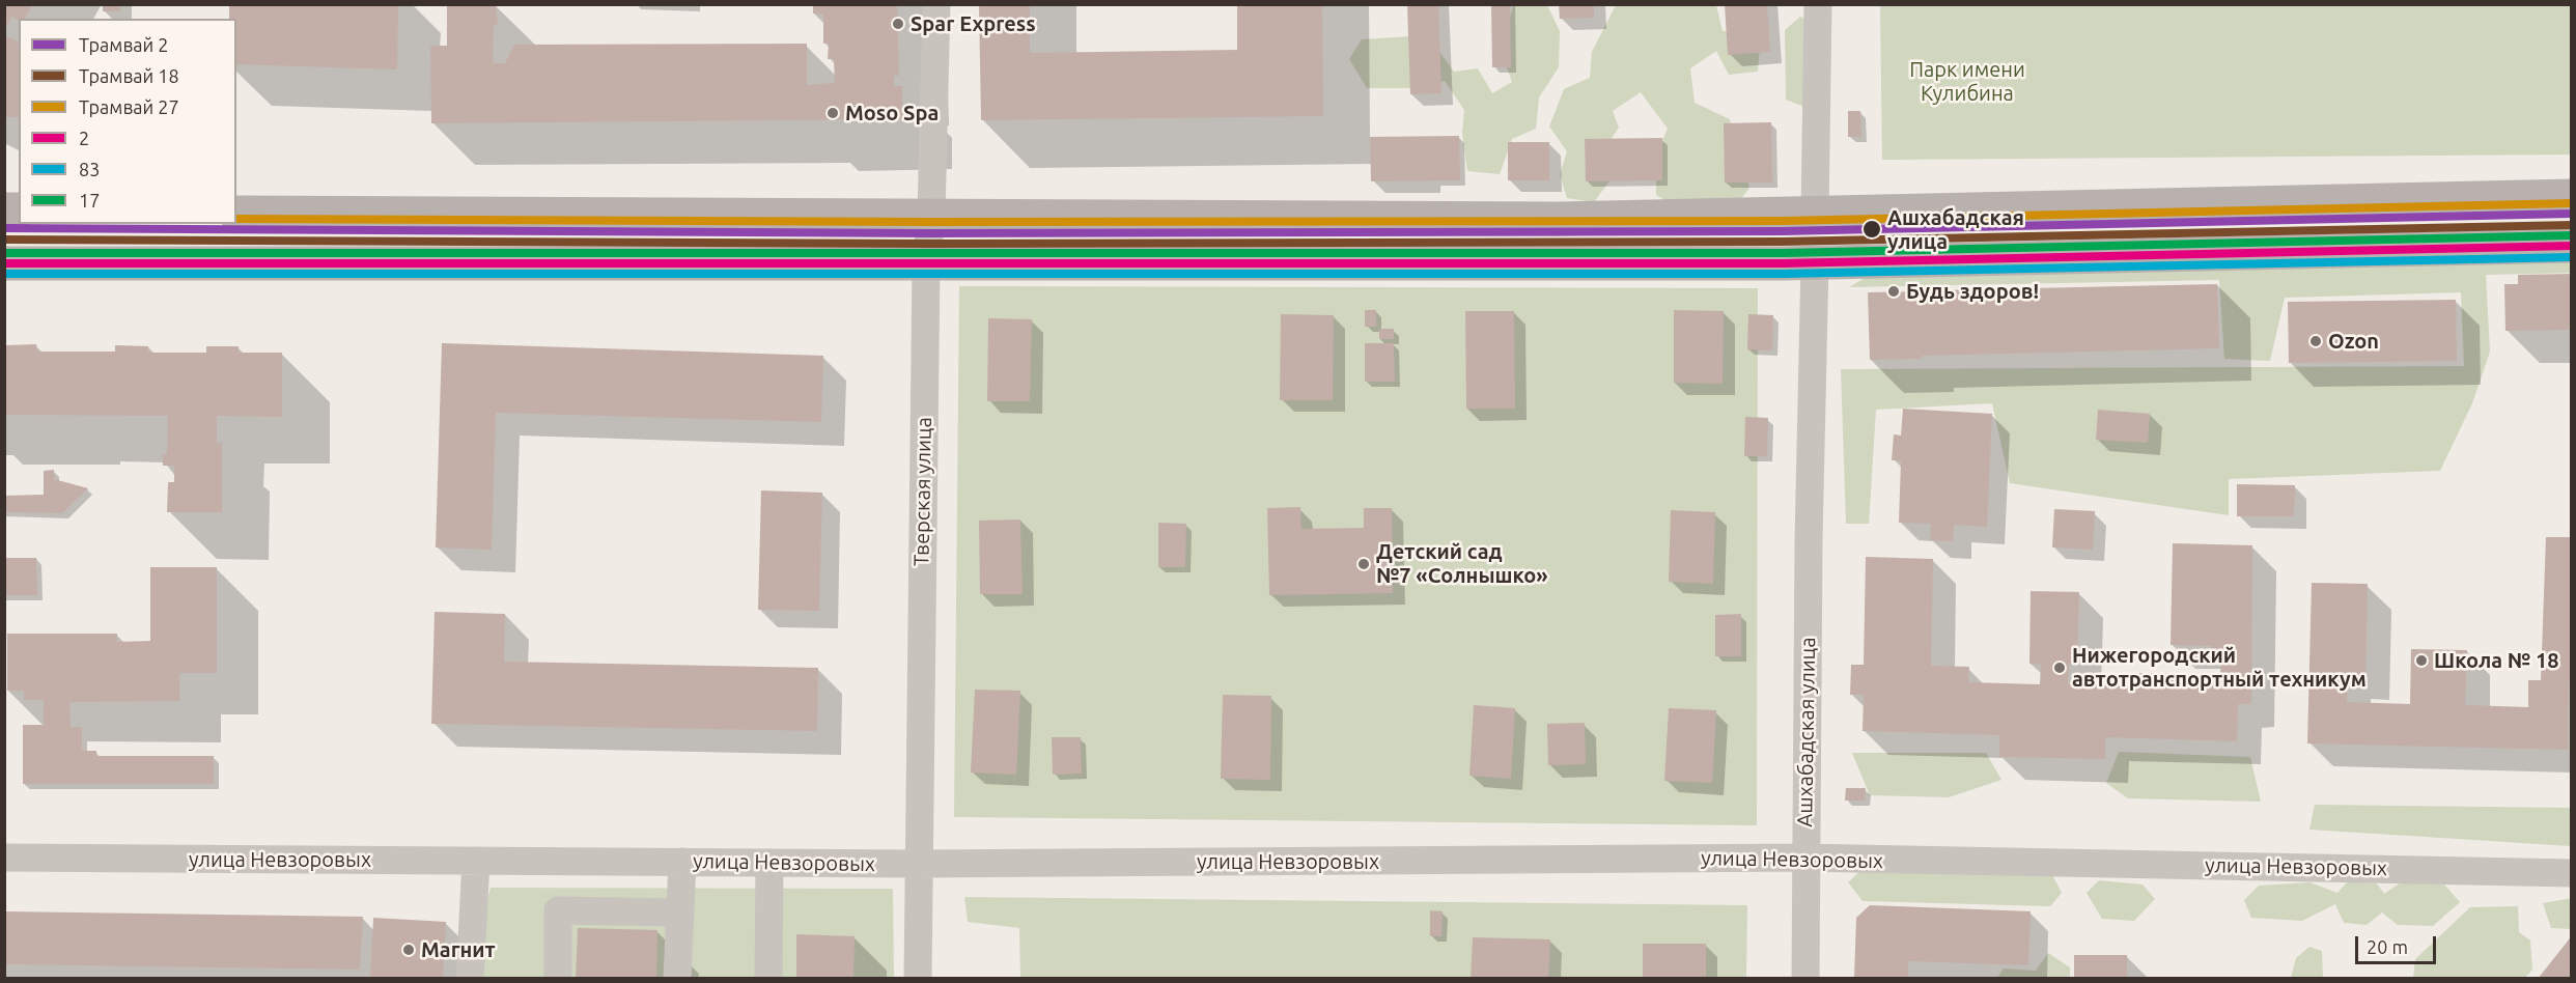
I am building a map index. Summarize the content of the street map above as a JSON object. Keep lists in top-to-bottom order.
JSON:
{
  "streets": {
    "street": ["Тверская улица", "Ашхабадская улица", "улица Невзоровых"]
  },
  "crossings": [
    ["Тверская улица", "улица Невзоровых"],
    ["Ашхабадская улица", "улица Невзоровых"]
  ],
  "parks": ["Парк имени Кулибина"],
  "places": [
    "Spar Express",
    "Moso Spa",
    "Ашхабадская улица",
    "Будь здоров!",
    "Ozon",
    "Детский сад №7 «Солнышко»",
    "Школа № 18",
    "Нижегородский автотранспортный техникум",
    "Магнит"
  ],
  "lines": [
    "tram line 27",
    "tram line 2",
    "tram line 18",
    "transit line 17",
    "transit line 2",
    "transit line 83"
  ],
  "legend": [
    "Трамвай 2",
    "Трамвай 18",
    "Трамвай 27",
    "2",
    "83",
    "17"
  ],
  "scale_bar": "20 m"
}
